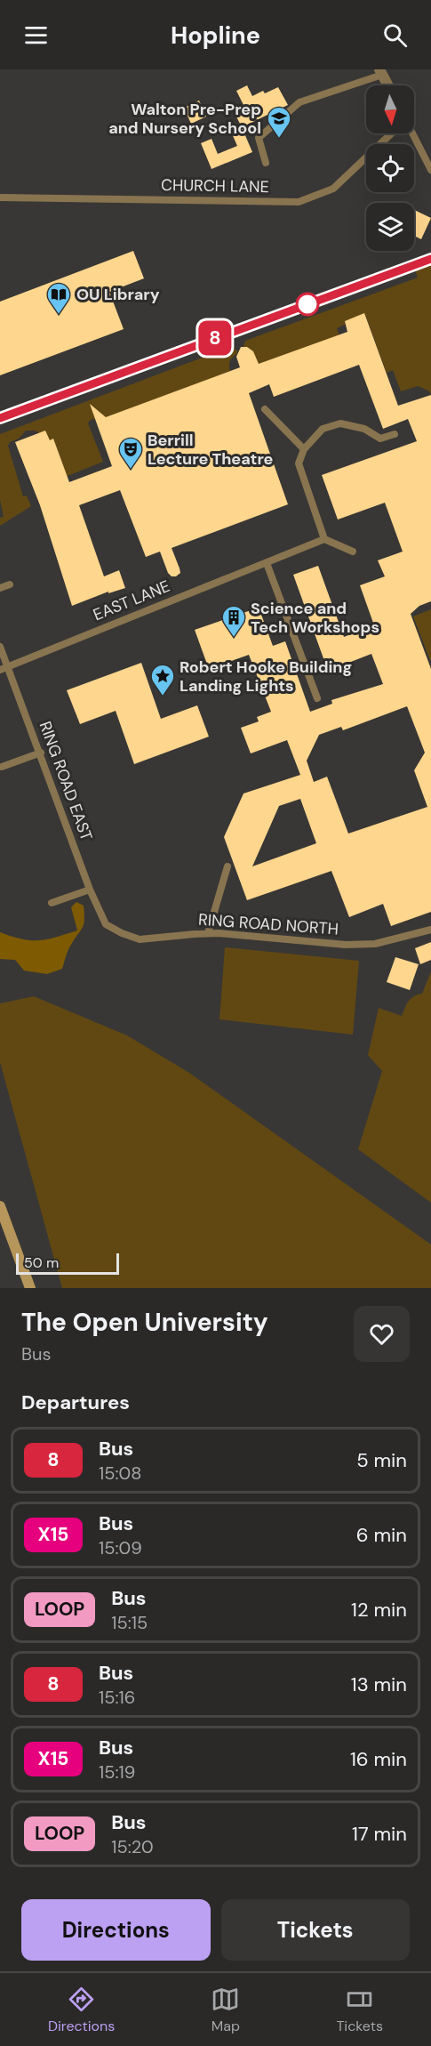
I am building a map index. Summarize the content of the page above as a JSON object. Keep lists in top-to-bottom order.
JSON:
{
  "streets": {
    "lane": [
      "CHURCH LANE",
      "EAST LANE",
      "RING ROAD EAST",
      "RING ROAD NORTH"
    ]
  },
  "crossings": [
    ["EAST LANE", "RING ROAD EAST"],
    ["RING ROAD EAST", "RING ROAD NORTH"]
  ],
  "places": {
    "school or university": ["Walton Pre-Prep and Nursery School"],
    "library": ["OU Library"],
    "theatre": ["Berrill Lecture Theatre"],
    "building": ["Science and Tech Workshops"],
    "place": ["Robert Hooke Building Landing Lights"]
  },
  "lines": ["bus line 8"],
  "scale_bar": "50 m",
  "north": "bottom",
  "page": {
    "header": "Hopline",
    "on_map": "8",
    "scale": "50 m",
    "heading": [
      ["The Open University", "Bus"],
      "Departures"
    ],
    "list": [
      {
        "mark": "8",
        "name": "Bus",
        "note": "15:08",
        "value": "5 min"
      },
      {
        "mark": "X15",
        "name": "Bus",
        "note": "15:09",
        "value": "6 min"
      },
      {
        "mark": "LOOP",
        "name": "Bus",
        "note": "15:15",
        "value": "12 min"
      },
      {
        "mark": "8",
        "name": "Bus",
        "note": "15:16",
        "value": "13 min"
      },
      {
        "mark": "X15",
        "name": "Bus",
        "note": "15:19",
        "value": "16 min"
      },
      {
        "mark": "LOOP",
        "name": "Bus",
        "note": "15:20",
        "value": "17 min"
      }
    ],
    "buttons": ["Directions", "Tickets"],
    "tabs": ["Directions", "Map", "Tickets"]
  }
}
